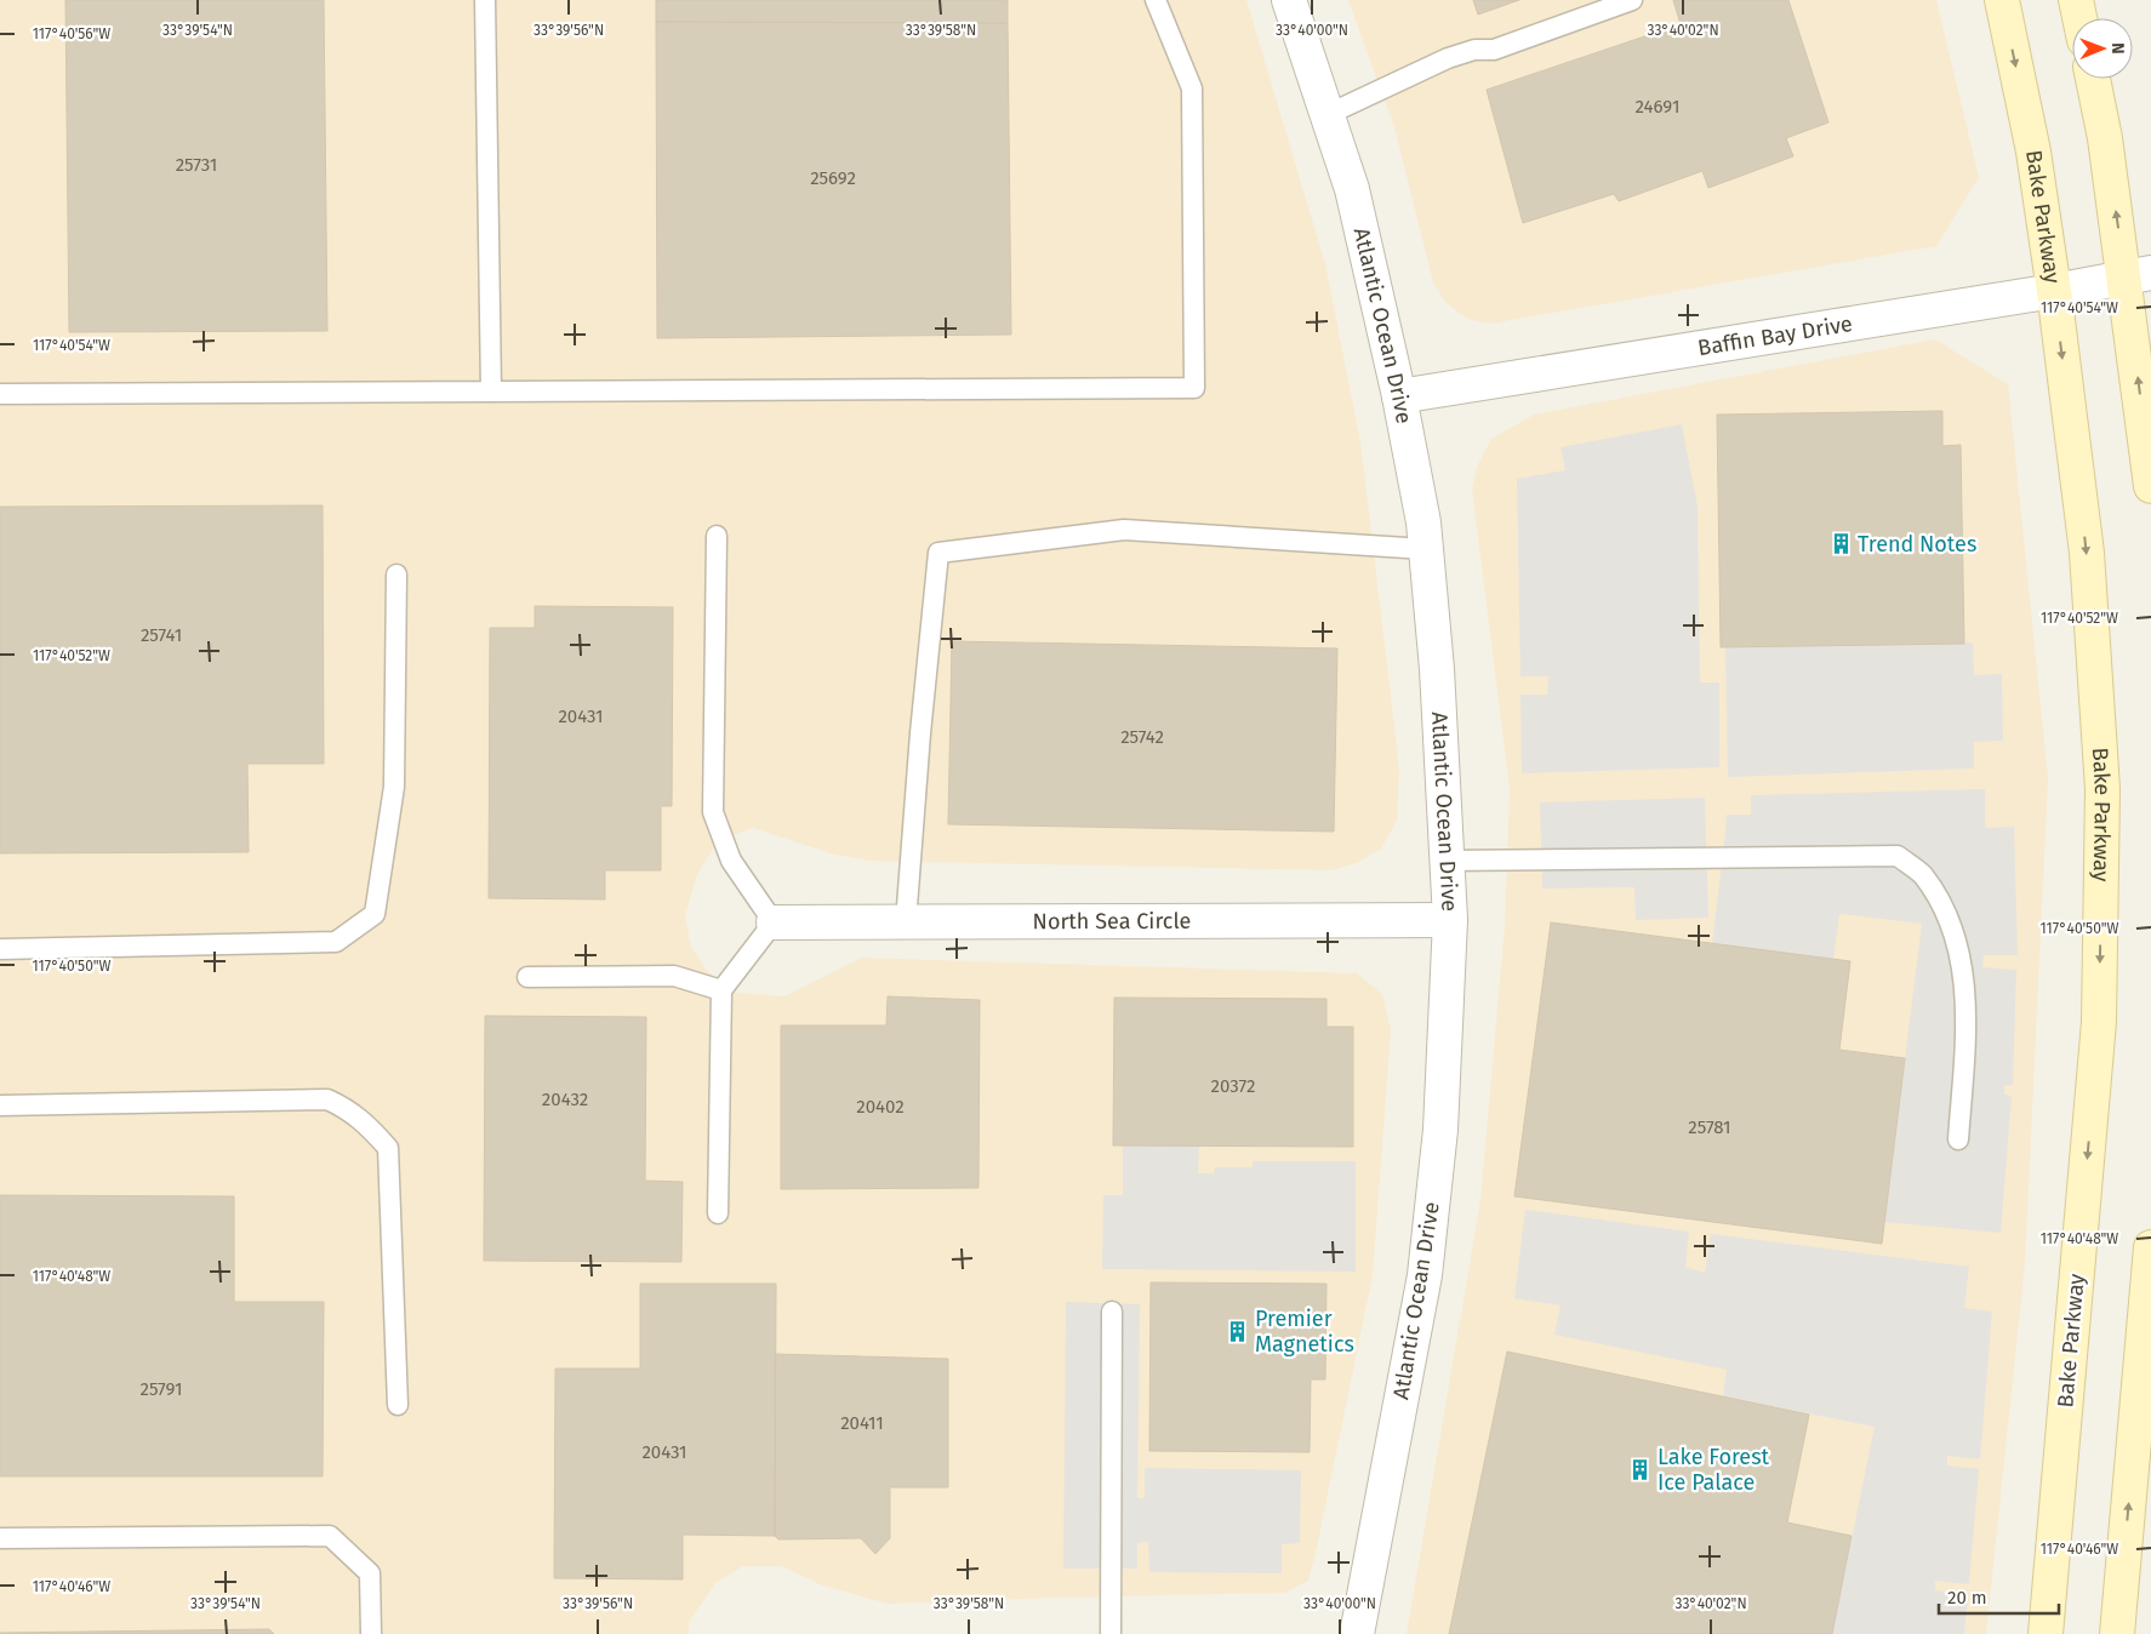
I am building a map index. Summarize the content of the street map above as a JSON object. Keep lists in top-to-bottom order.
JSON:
{
  "streets": {
    "main road": ["Bake Parkway"],
    "street": ["Atlantic Ocean Drive", "Baffin Bay Drive", "North Sea Circle"]
  },
  "crossings": [
    ["Bake Parkway", "Baffin Bay Drive"],
    ["Atlantic Ocean Drive", "Baffin Bay Drive"],
    ["Atlantic Ocean Drive", "North Sea Circle"]
  ],
  "places": {
    "building": ["Trend Notes", "Premier Magnetics", "Lake Forest Ice Palace"]
  },
  "house_numbers": [
    "24691",
    "25731",
    "25692",
    "25741",
    "20431",
    "25742",
    "20372",
    "20432",
    "20402",
    "25781",
    "25791",
    "20411",
    "20431"
  ],
  "scale_bar": "20 m",
  "north": "right",
  "coordinates": [
    "33°39'54\"N",
    "33°39'56\"N",
    "33°39'58\"N",
    "33°40'00\"N",
    "33°40'02\"N",
    "117°40'56\"W",
    "117°40'54\"W",
    "117°40'52\"W",
    "117°40'50\"W",
    "117°40'48\"W",
    "117°40'46\"W"
  ]
}
